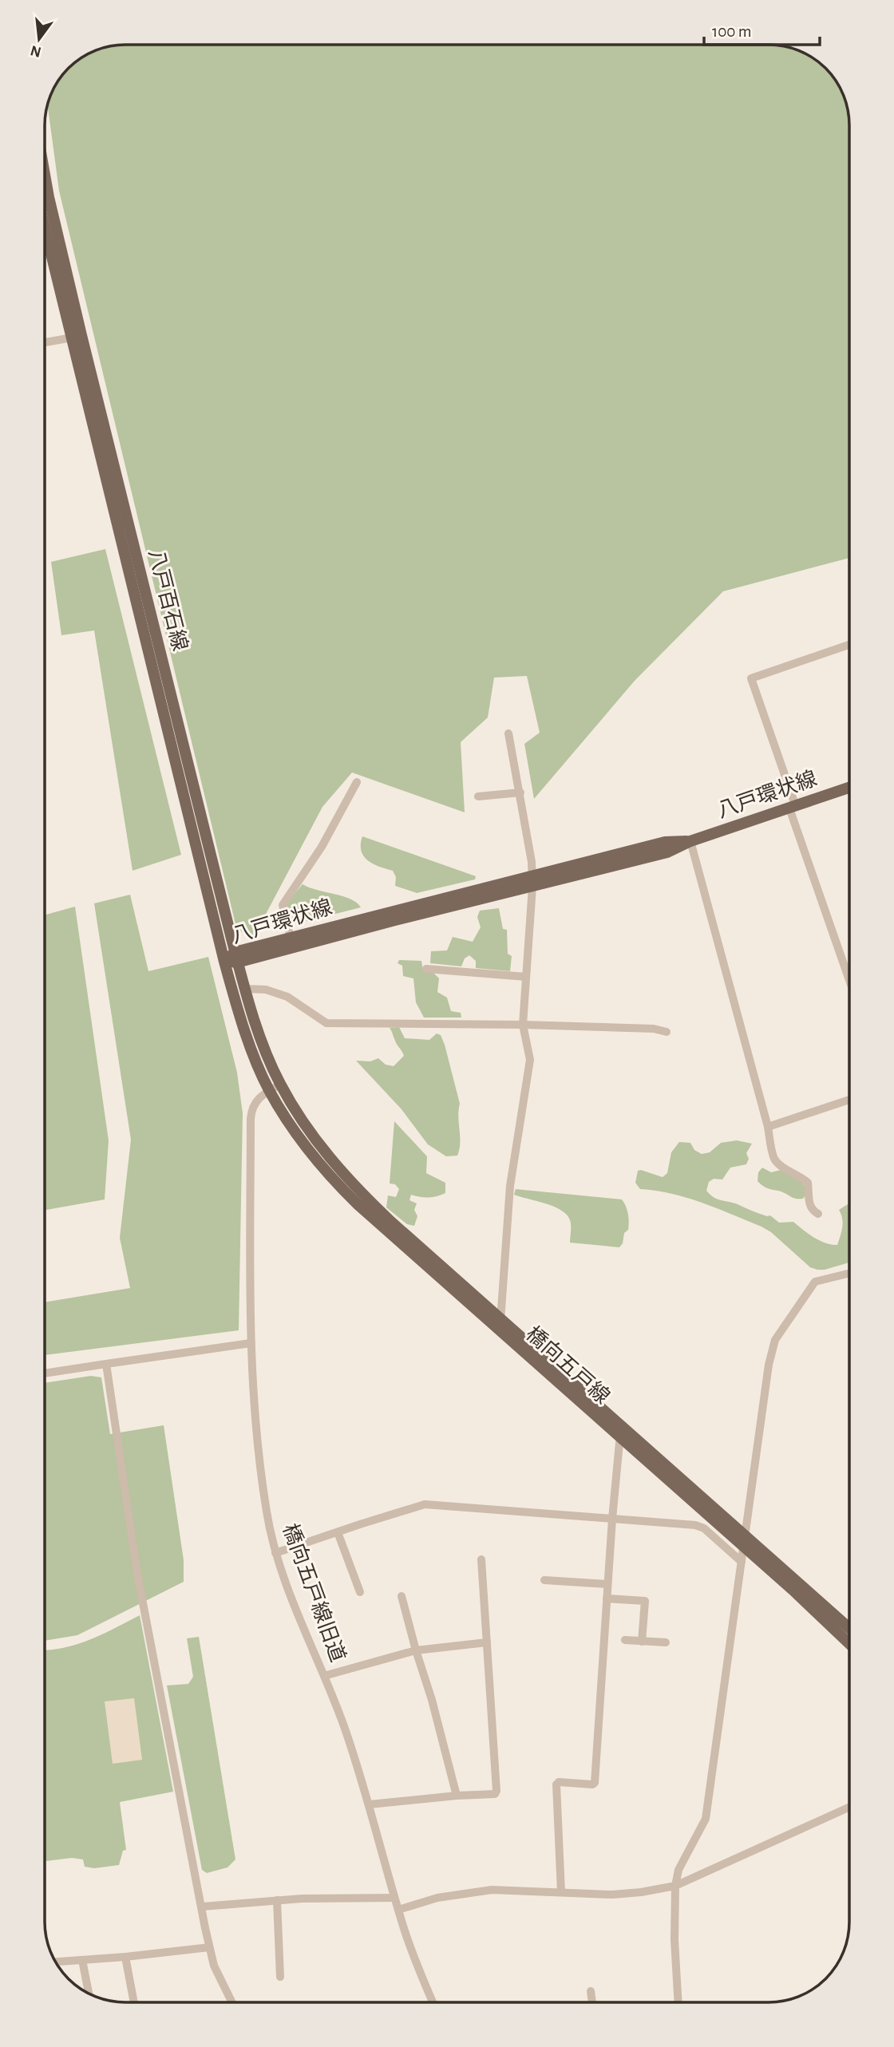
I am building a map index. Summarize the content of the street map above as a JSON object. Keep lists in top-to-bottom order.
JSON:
{
  "streets": {
    "main road": ["八戸百石線", "八戸環状線", "橋向五戸線"],
    "street": ["橋向五戸線旧道"]
  },
  "crossings": [
    ["八戸百石線", "八戸環状線"],
    ["八戸百石線", "橋向五戸線"],
    ["八戸百石線", "橋向五戸線旧道"],
    ["橋向五戸線", "橋向五戸線旧道"]
  ],
  "scale_bar": "100 m",
  "north": "bottom"
}
